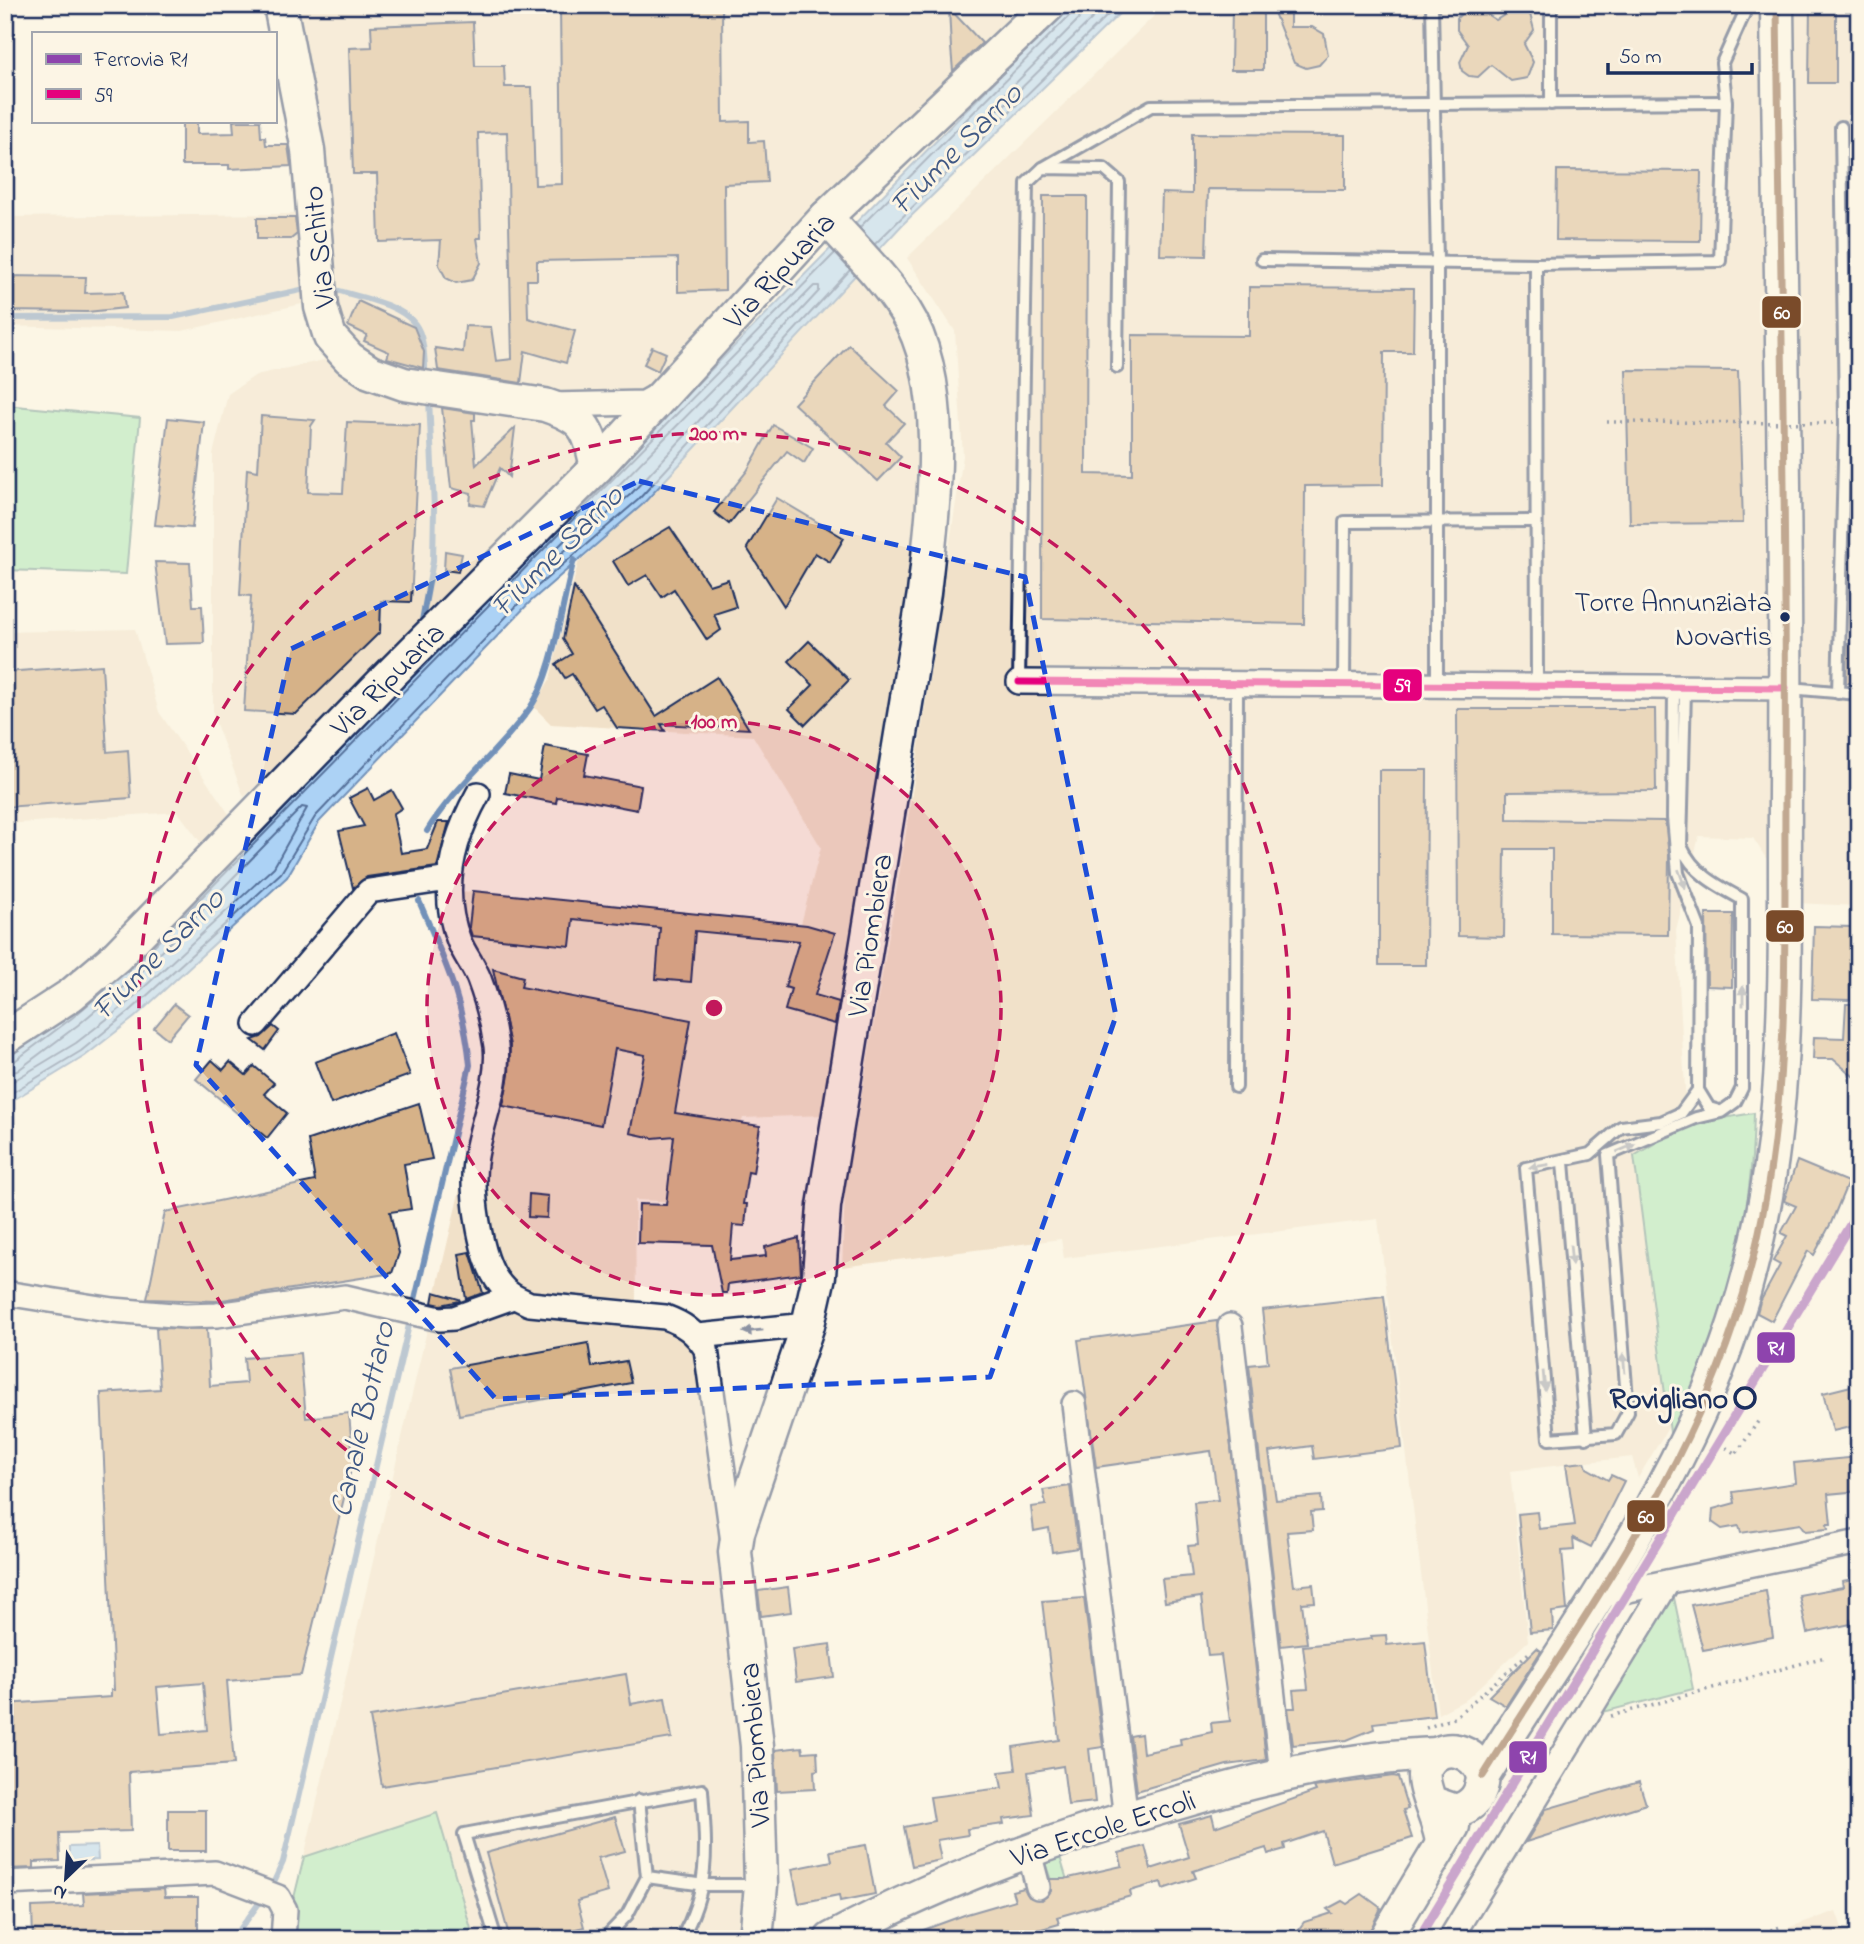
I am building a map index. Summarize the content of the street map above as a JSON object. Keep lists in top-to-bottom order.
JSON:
{
  "streets": {
    "street": [
      "Via Schito",
      "Via Ripuaria",
      "Via Piombiera",
      "Via Ercole Ercoli"
    ]
  },
  "crossings": [
    ["Via Schito", "Via Ripuaria"],
    ["Via Ripuaria", "Via Piombiera"]
  ],
  "water": ["Fiume Sarno", "Canale Bottaro"],
  "places": ["Torre Annunziata Novartis", "Rovigliano"],
  "lines": ["transit line 60", "transit line 59", "rail line R1"],
  "legend": ["Ferrovia R1", "59"],
  "scale_bar": "50 m",
  "north": "bottom left",
  "rings": ["200 m", "100 m"]
}
